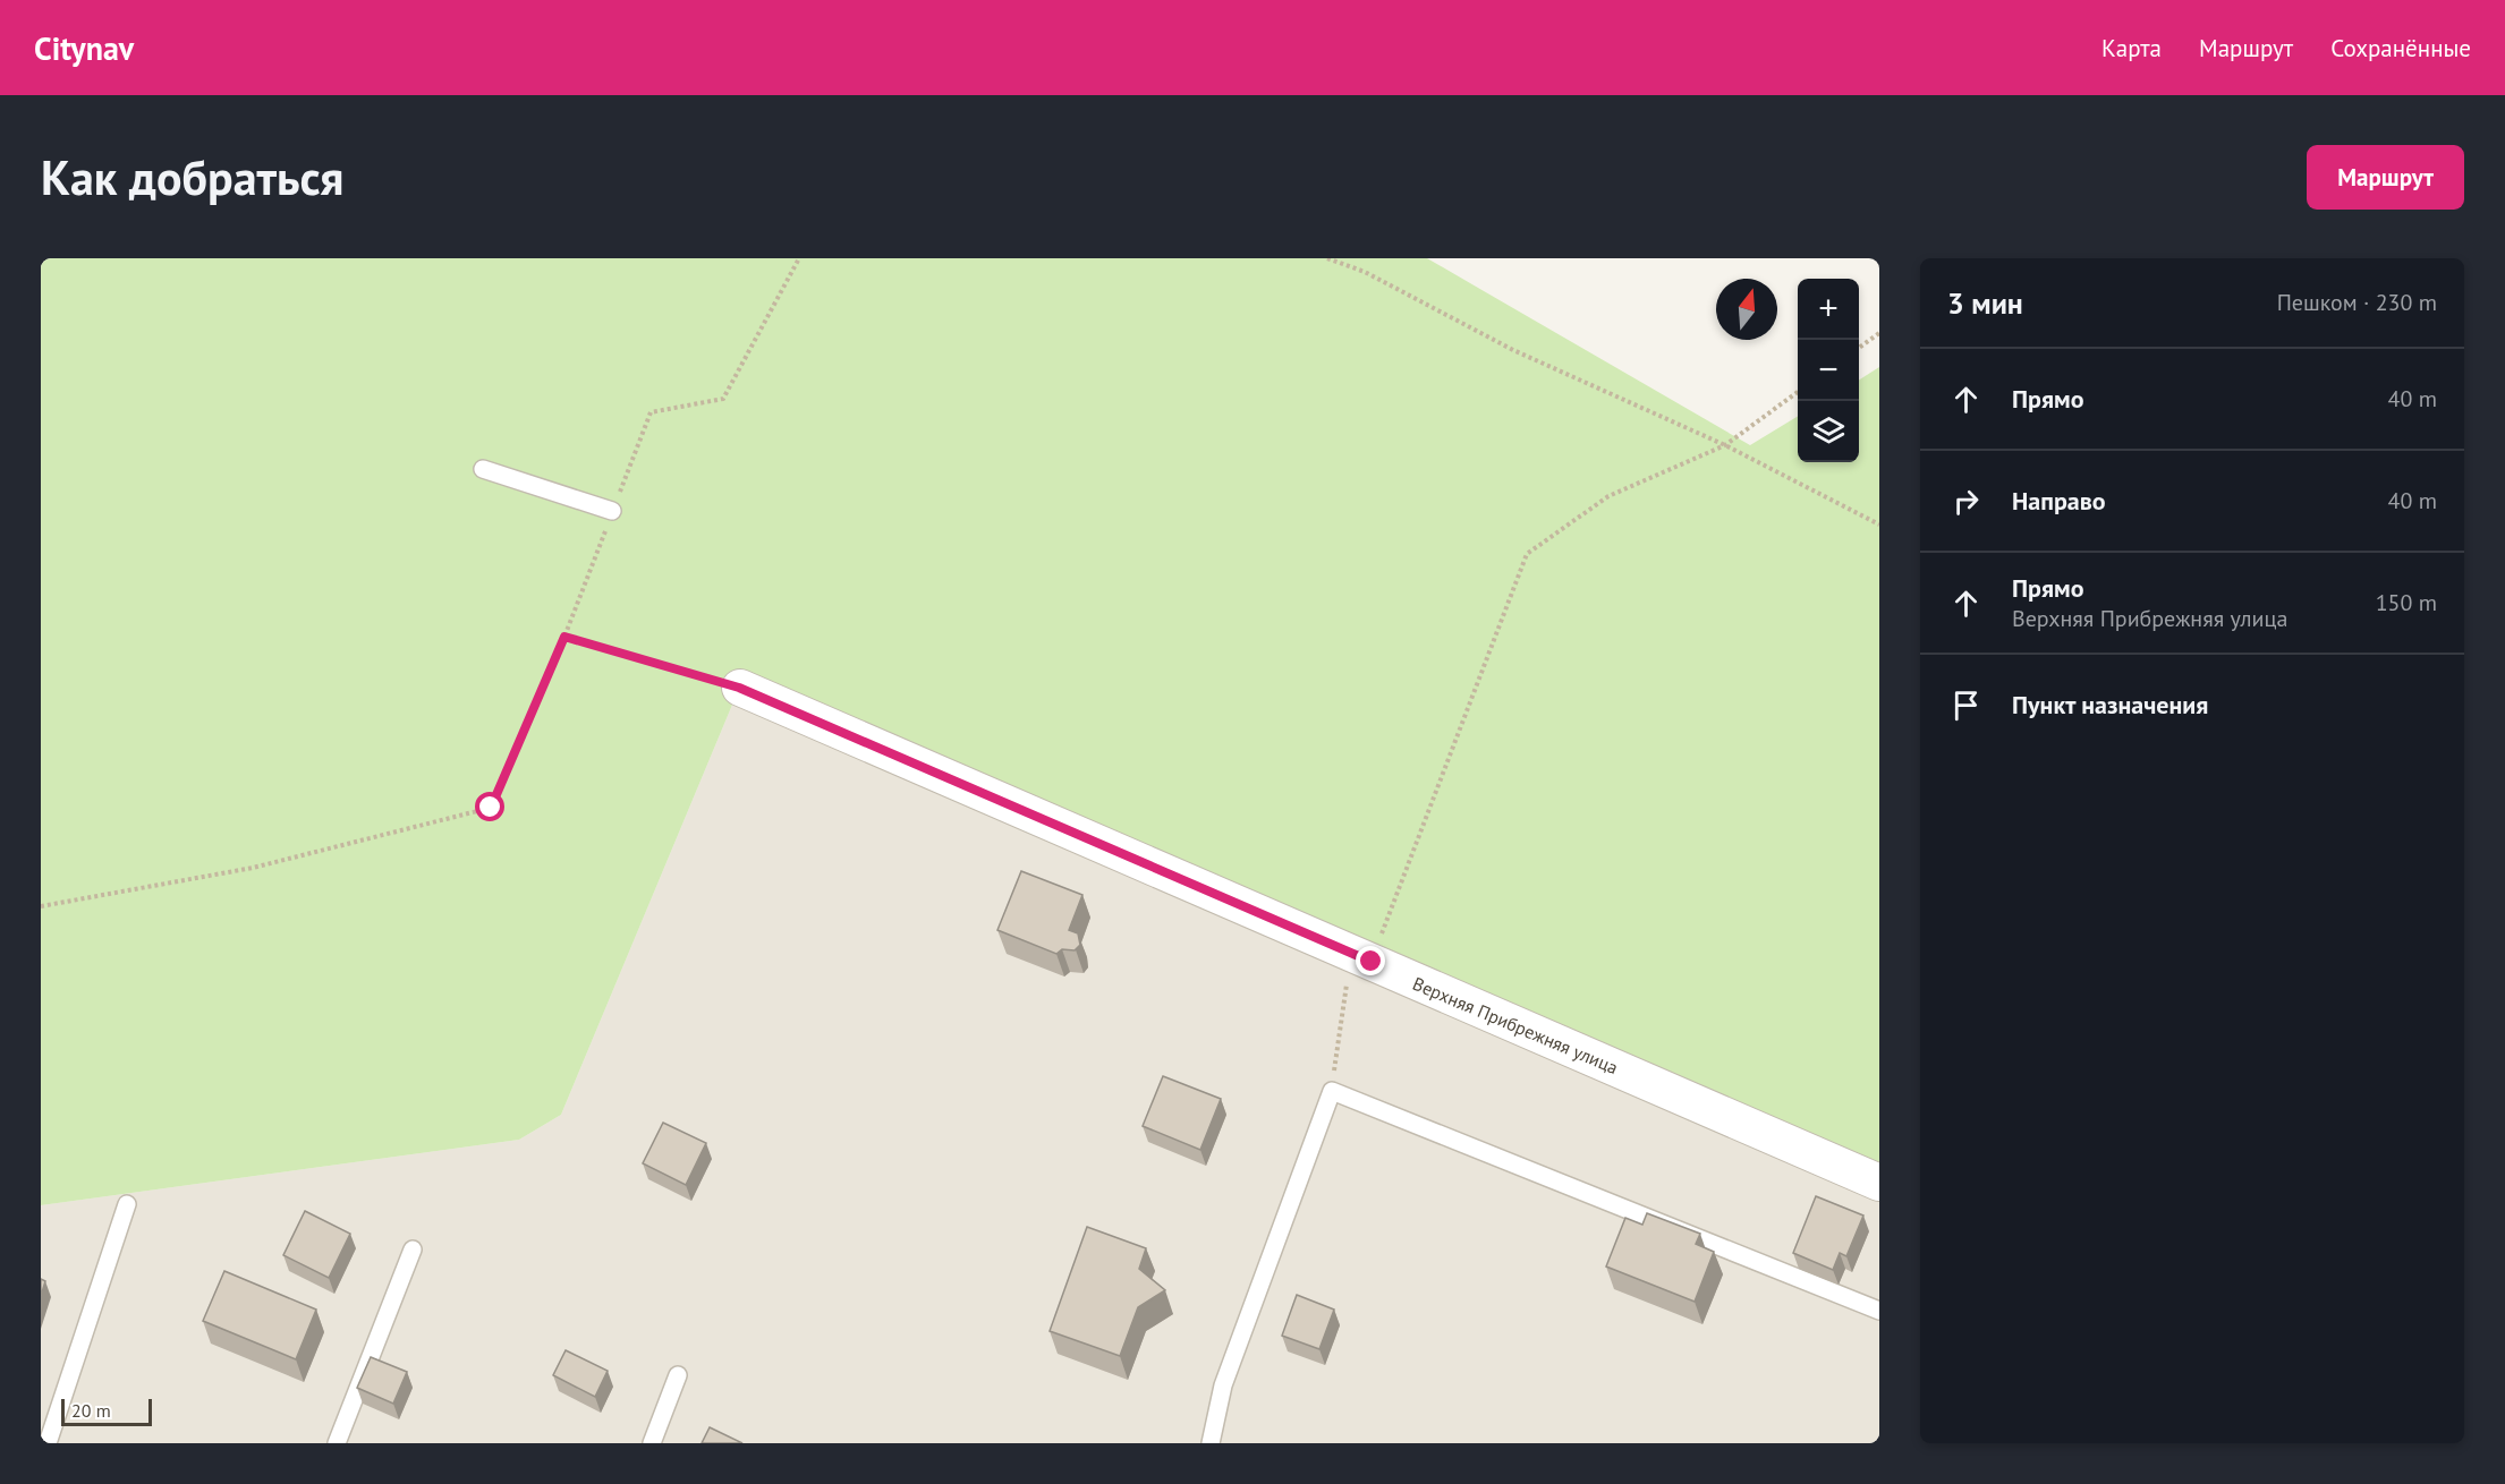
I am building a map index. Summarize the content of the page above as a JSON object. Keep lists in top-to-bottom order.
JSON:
{
  "streets": {
    "street": ["Верхняя Прибрежняя улица"]
  },
  "scale_bar": "20 m",
  "north": "top",
  "page": {
    "header": "Citynav",
    "nav": ["Карта", "Маршрут", "Сохранённые"],
    "buttons": "Маршрут",
    "title": "Как добраться",
    "heading": ["3 мин", "Пешком · 230 m"],
    "map_buttons": ["+", "−"],
    "list": [
      ["Прямо", "40 m"],
      ["Направо", "40 m"],
      ["Прямо", "Верхняя Прибрежняя улица", "150 m"],
      "Пункт назначения"
    ],
    "scale": "20 m"
  }
}
